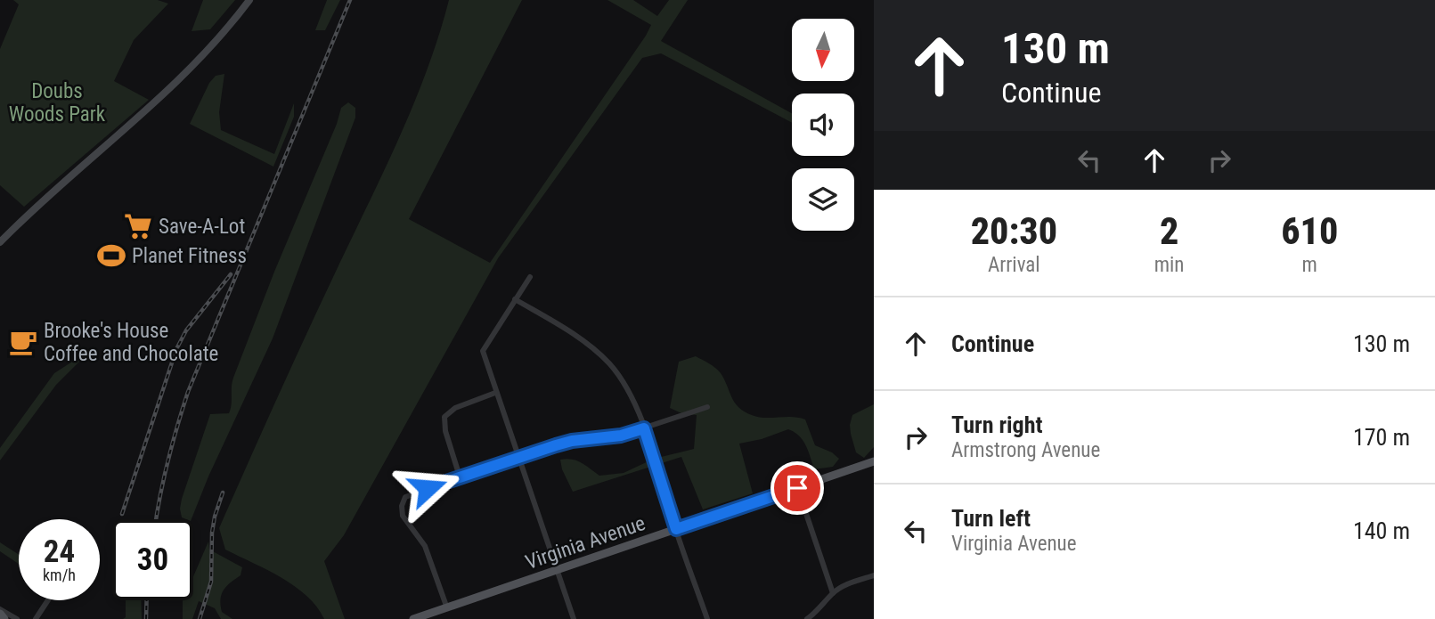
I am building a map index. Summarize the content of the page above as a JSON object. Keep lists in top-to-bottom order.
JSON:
{
  "streets": {
    "main road": ["Virginia Avenue"]
  },
  "parks": ["Doubs Woods Park"],
  "places": {
    "supermarket": ["Save-A-Lot"],
    "sports": ["Planet Fitness"],
    "cafe": ["Brooke's House Coffee and Chocolate"]
  },
  "north": "bottom",
  "page": {
    "turn": ["130 m", "Continue"],
    "eta": [
      "20:30",
      "Arrival",
      "2",
      "min",
      "610",
      "m"
    ],
    "list": [
      {
        "name": "Continue",
        "value": "130 m"
      },
      {
        "name": "Turn right",
        "note": "Armstrong Avenue",
        "value": "170 m"
      },
      {
        "name": "Turn left",
        "note": "Virginia Avenue",
        "value": "140 m"
      }
    ],
    "speed": "24 km/h",
    "limit": "30"
  }
}
